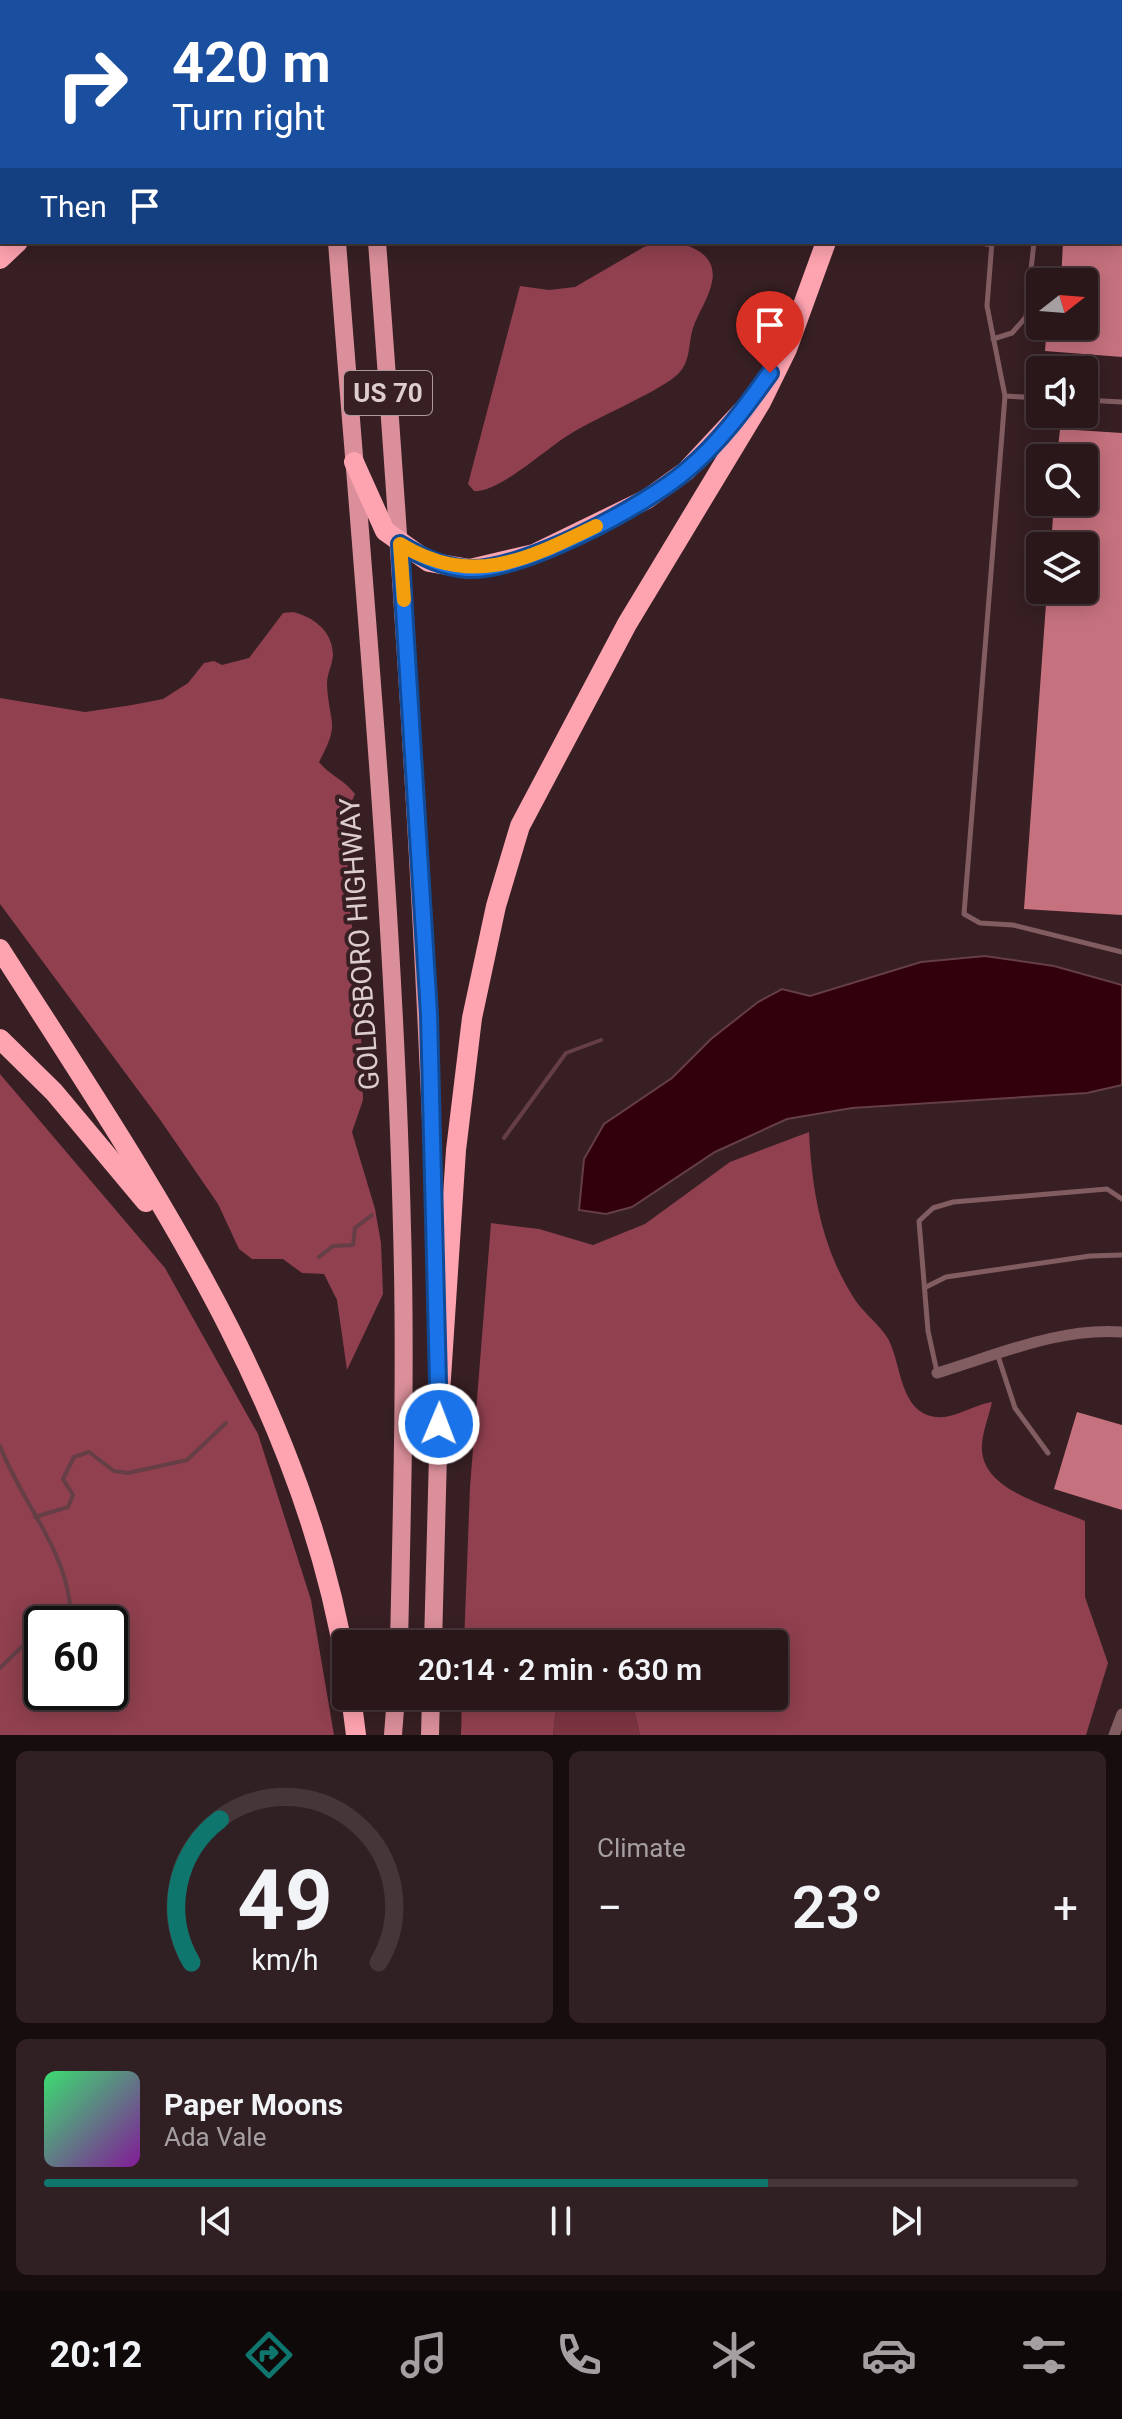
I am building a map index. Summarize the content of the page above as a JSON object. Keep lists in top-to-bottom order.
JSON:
{
  "streets": {
    "main road": ["US 70", "GOLDSBORO HIGHWAY"]
  },
  "north": "right",
  "page": {
    "turn": ["420 m", "Turn right"],
    "then": "Then",
    "limit": "60",
    "trip": "20:14 · 2 min · 630 m",
    "tile": "Climate",
    "heat": ["−", "23°", "+"],
    "song": ["Paper Moons", "Ada Vale"],
    "tabs": "20:12",
    "gauge": ["49", "km/h"]
  }
}
